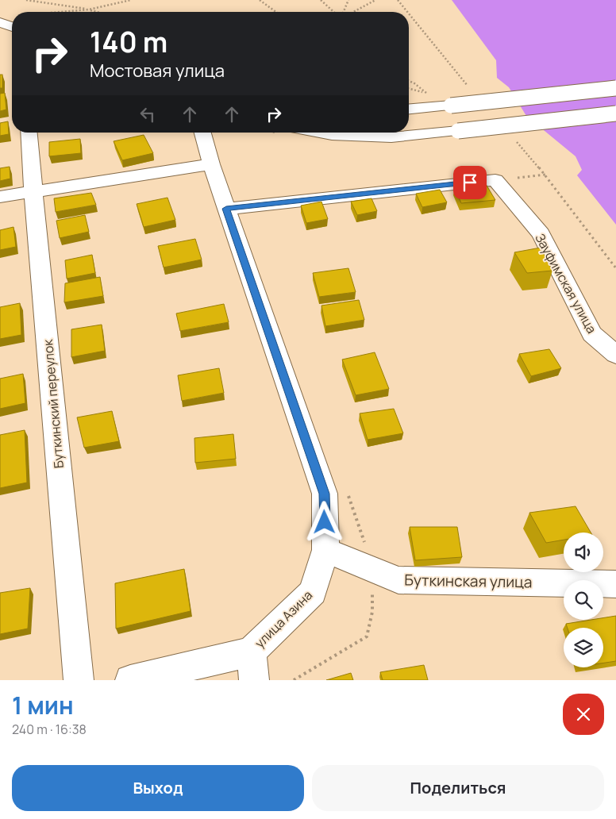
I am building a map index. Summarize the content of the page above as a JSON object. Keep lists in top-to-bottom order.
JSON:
{
  "streets": {
    "street": [
      "Зауфимская улица",
      "Буткинский переулок",
      "Буткинская улица",
      "улица Азина"
    ]
  },
  "crossings": [
    ["Буткинская улица", "улица Азина"]
  ],
  "page": {
    "turn": ["140 m", "Мостовая улица"],
    "heading": ["1 мин", "240 m · 16:38"],
    "buttons": ["Выход", "Поделиться"]
  }
}
